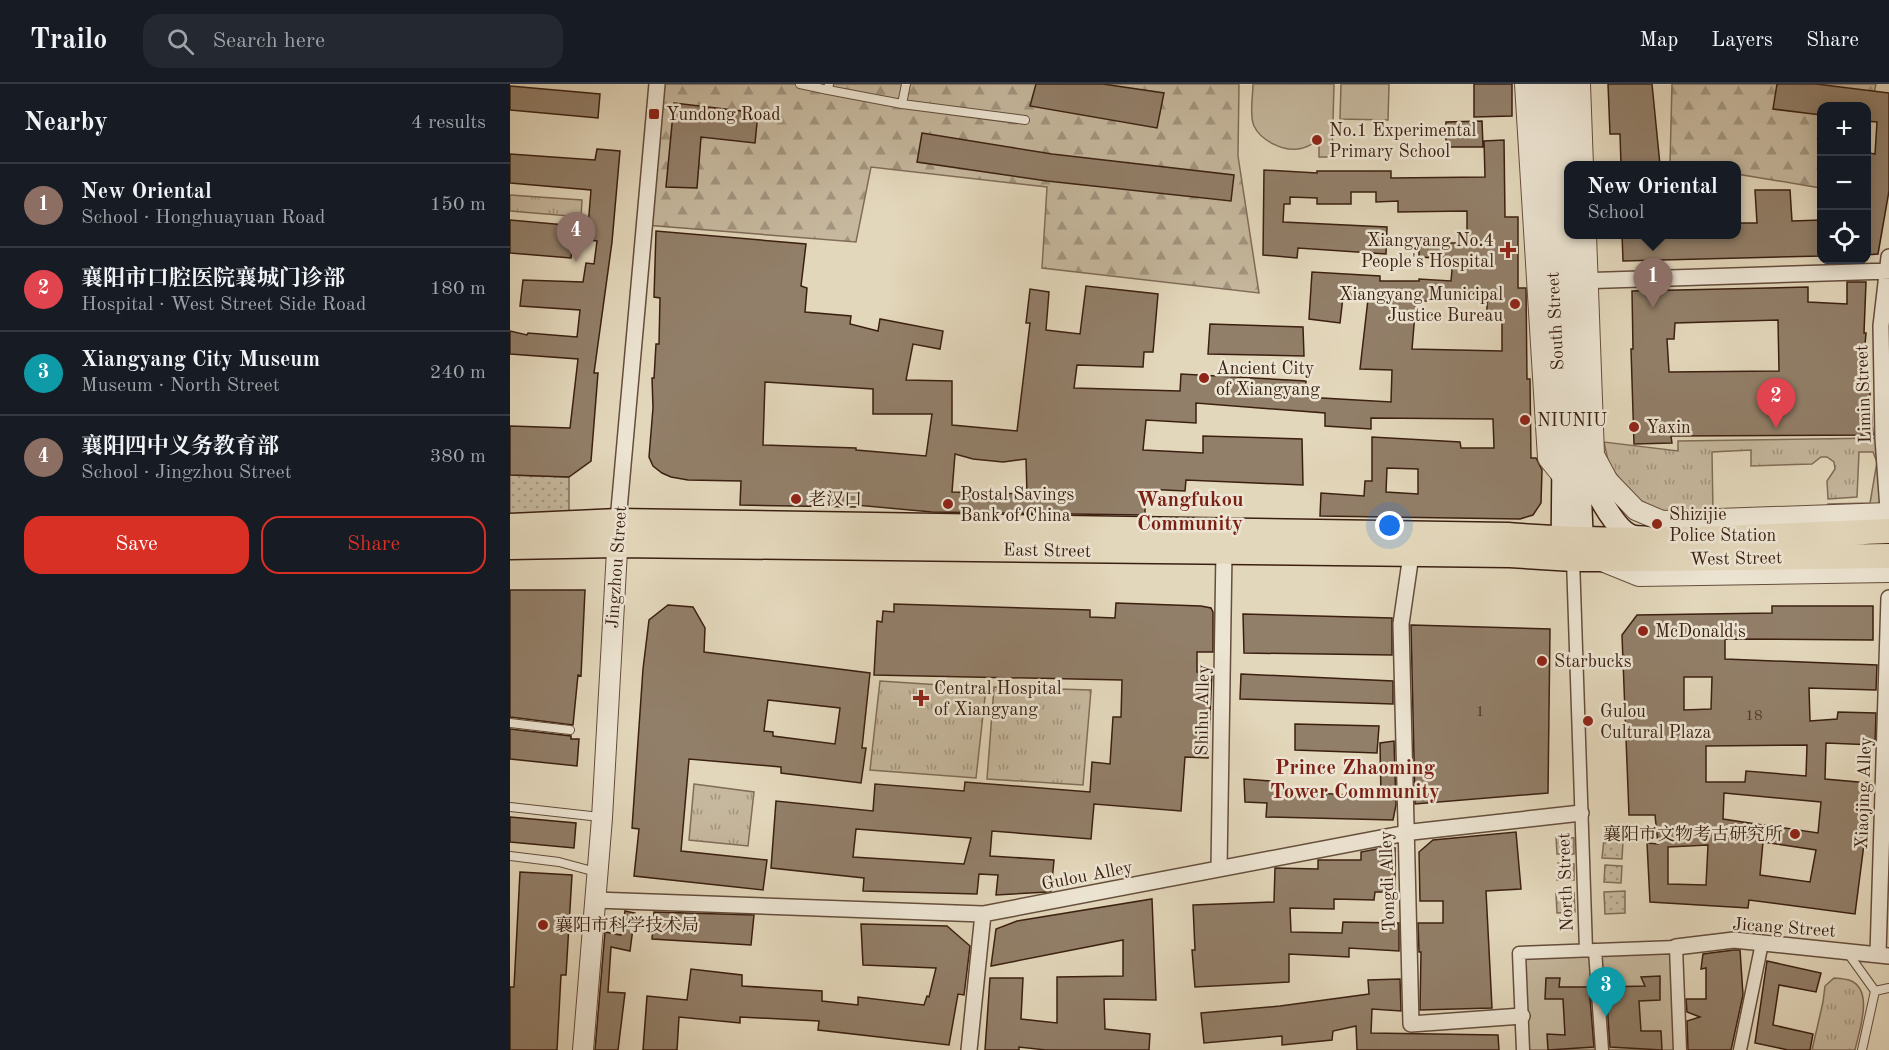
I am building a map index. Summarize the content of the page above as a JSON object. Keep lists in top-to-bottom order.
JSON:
{
  "streets": {
    "main road": ["South Street", "East Street", "West Street"],
    "street": [
      "Limin Street",
      "Jingzhou Street",
      "Shihu Alley",
      "Xiaojing Alley",
      "Gulou Alley",
      "Tongdi Alley",
      "North Street",
      "Jicang Street"
    ]
  },
  "crossings": [
    ["South Street", "East Street"],
    ["South Street", "West Street"],
    ["South Street", "North Street"],
    ["Limin Street", "West Street"],
    ["East Street", "West Street"],
    ["East Street", "Jingzhou Street"],
    ["East Street", "Shihu Alley"],
    ["East Street", "Tongdi Alley"],
    ["East Street", "North Street"],
    ["West Street", "North Street"],
    ["Jingzhou Street", "Gulou Alley"],
    ["Shihu Alley", "Gulou Alley"],
    ["Xiaojing Alley", "Jicang Street"],
    ["Gulou Alley", "Tongdi Alley"],
    ["Gulou Alley", "North Street"]
  ],
  "districts": ["Wangfukou Community", "Prince Zhaoming Tower Community"],
  "places": {
    "transit": ["Yundong Road"],
    "other": [
      "No.1 Experimental Primary School",
      "Xiangyang Municipal Justice Bureau",
      "Ancient City of Xiangyang",
      "NIUNIU",
      "Yaxin",
      "老汉口",
      "Postal Savings Bank of China",
      "Shizijie Police Station",
      "McDonald's",
      "Starbucks",
      "Gulou Cultural Plaza",
      "襄阳市文物考古研究所",
      "襄阳市科学技术局"
    ],
    "health": ["Xiangyang No.4 People's Hospital", "Central Hospital of Xiangyang"]
  },
  "house_numbers": ["1", "18"],
  "page": {
    "header": "Trailo",
    "search": "Search here",
    "nav": ["Map", "Layers", "Share"],
    "heading": ["Nearby", "4 results"],
    "map_buttons": ["+", "−"],
    "popup": ["New Oriental", "School"],
    "list": [
      {
        "mark": "1",
        "name": "New Oriental",
        "note": "School · Honghuayuan Road",
        "value": "150 m"
      },
      {
        "mark": "2",
        "name": "襄阳市口腔医院襄城门诊部",
        "note": "Hospital · West Street Side Road",
        "value": "180 m"
      },
      {
        "mark": "3",
        "name": "Xiangyang City Museum",
        "note": "Museum · North Street",
        "value": "240 m"
      },
      {
        "mark": "4",
        "name": "襄阳四中义务教育部",
        "note": "School · Jingzhou Street",
        "value": "380 m"
      }
    ],
    "pins": [
      "4",
      "1",
      "2",
      "3"
    ],
    "buttons": ["Save", "Share"]
  }
}
